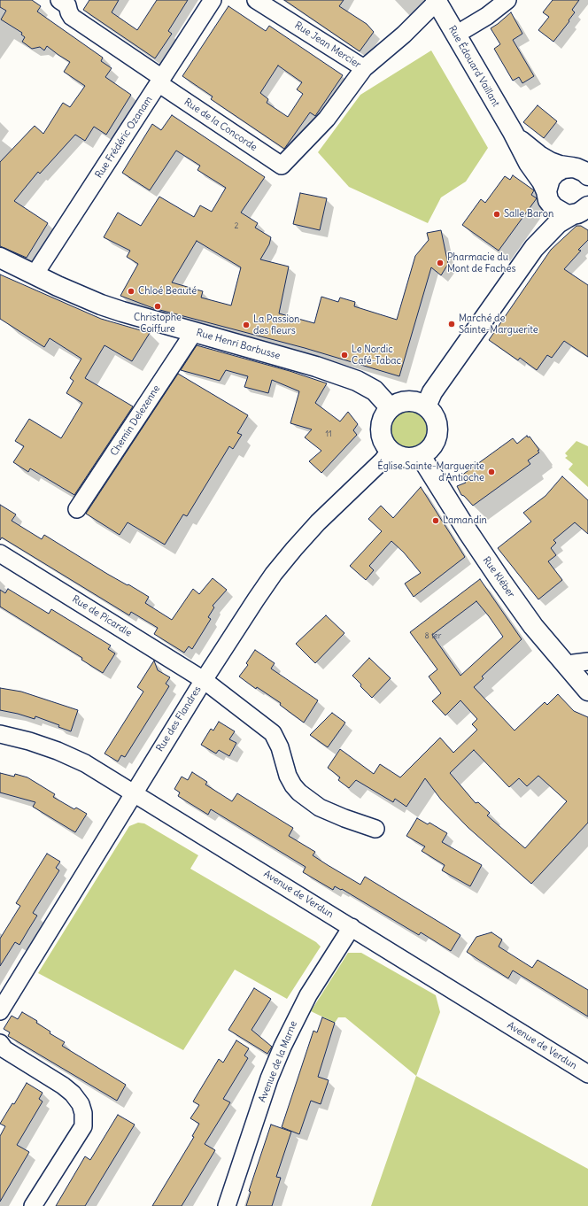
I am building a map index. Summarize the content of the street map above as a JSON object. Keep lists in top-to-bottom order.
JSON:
{
  "streets": {
    "street": [
      "Rue Jean Mercier",
      "Rue Édouard Vaillant",
      "Rue de la Concorde",
      "Rue Frédéric Ozanam",
      "Rue Henri Barbusse",
      "Chemin Delezenne",
      "Rue Kléber",
      "Rue de Picardie",
      "Rue des Flandres",
      "Avenue de Verdun",
      "Avenue de la Marne"
    ]
  },
  "crossings": [
    ["Rue Jean Mercier", "Rue de la Concorde"],
    ["Rue de la Concorde", "Rue Frédéric Ozanam"],
    ["Rue Frédéric Ozanam", "Rue Henri Barbusse"],
    ["Rue Henri Barbusse", "Chemin Delezenne"],
    ["Rue Henri Barbusse", "Rue Kléber"],
    ["Rue Henri Barbusse", "Rue des Flandres"],
    ["Rue Kléber", "Rue des Flandres"],
    ["Rue de Picardie", "Rue des Flandres"],
    ["Rue des Flandres", "Avenue de Verdun"],
    ["Avenue de Verdun", "Avenue de la Marne"]
  ],
  "places": [
    "Salle Baron",
    "Pharmacie du Mont de Faches",
    "Chloé Beauté",
    "Christophe Coiffure",
    "Marché de Sainte-Marguerite",
    "La Passion des fleurs",
    "Le Nordic Café-Tabac",
    "Église Sainte-Marguerite d'Antioche",
    "Lamandin"
  ],
  "house_numbers": ["2", "11", "8 ter"]
}
